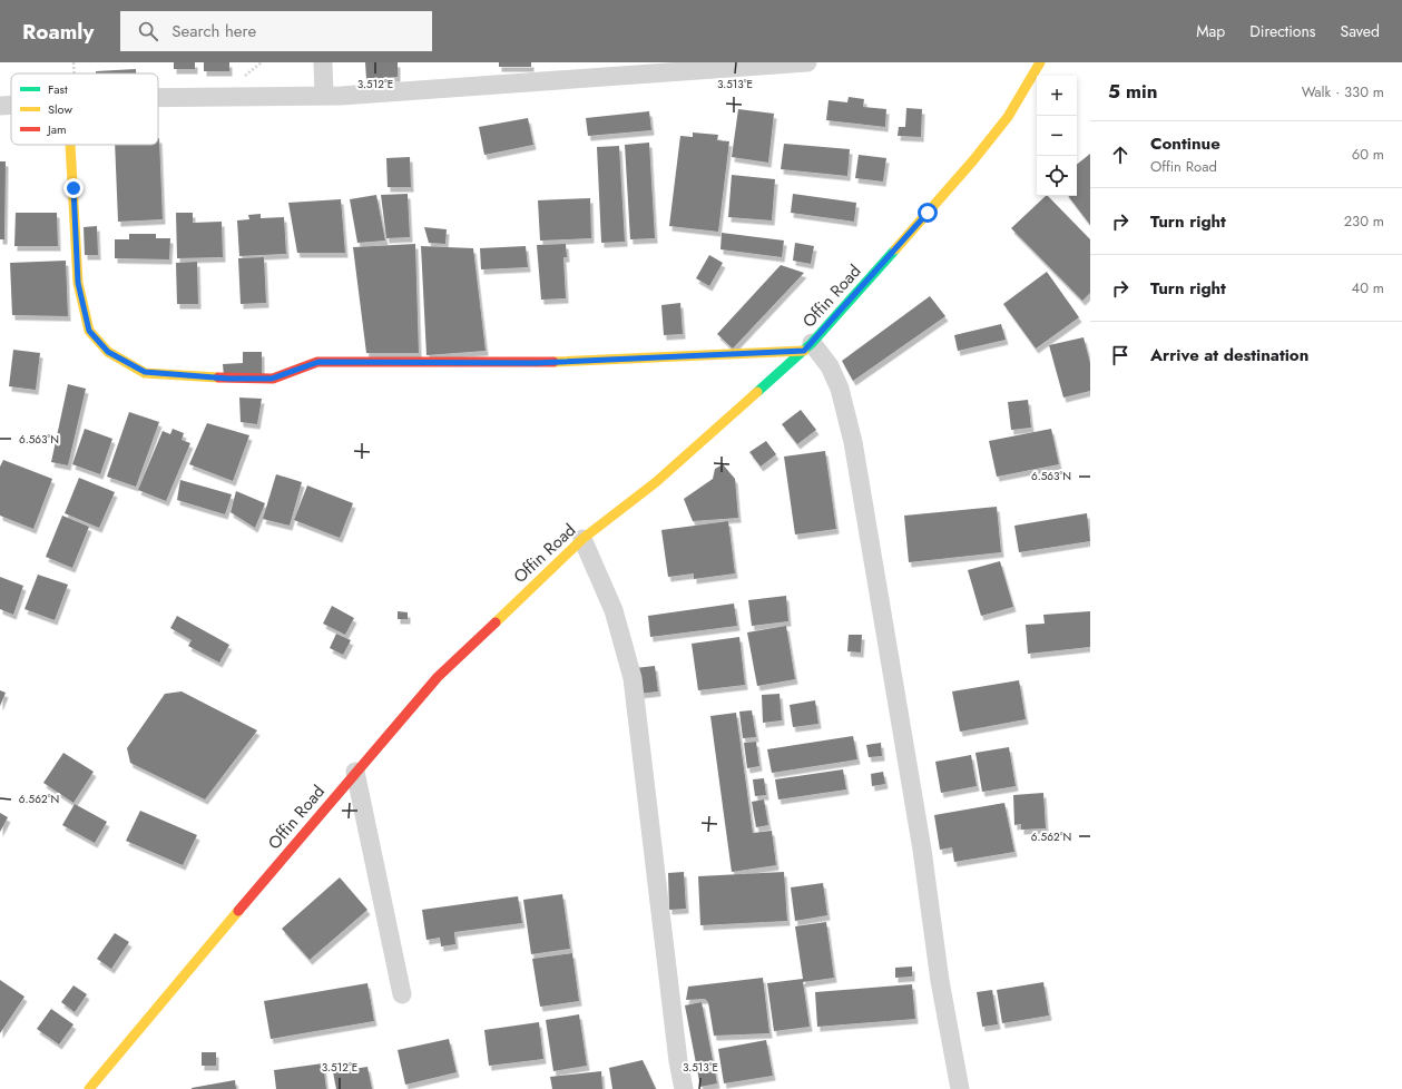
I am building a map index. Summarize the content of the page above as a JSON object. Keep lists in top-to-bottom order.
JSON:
{
  "streets": {
    "street": ["Offin Road"]
  },
  "legend": ["Fast", "Slow", "Jam"],
  "page": {
    "header": "Roamly",
    "search": "Search here",
    "nav": ["Map", "Directions", "Saved"],
    "heading": ["5 min", "Walk · 330 m"],
    "map_buttons": ["+", "−"],
    "list": [
      ["Continue", "Offin Road", "60 m"],
      ["Turn right", "230 m"],
      ["Turn right", "40 m"],
      "Arrive at destination"
    ]
  },
  "coordinates": [
    "3.512°E",
    "3.513°E",
    "6.563°N",
    "6.562°N"
  ]
}
